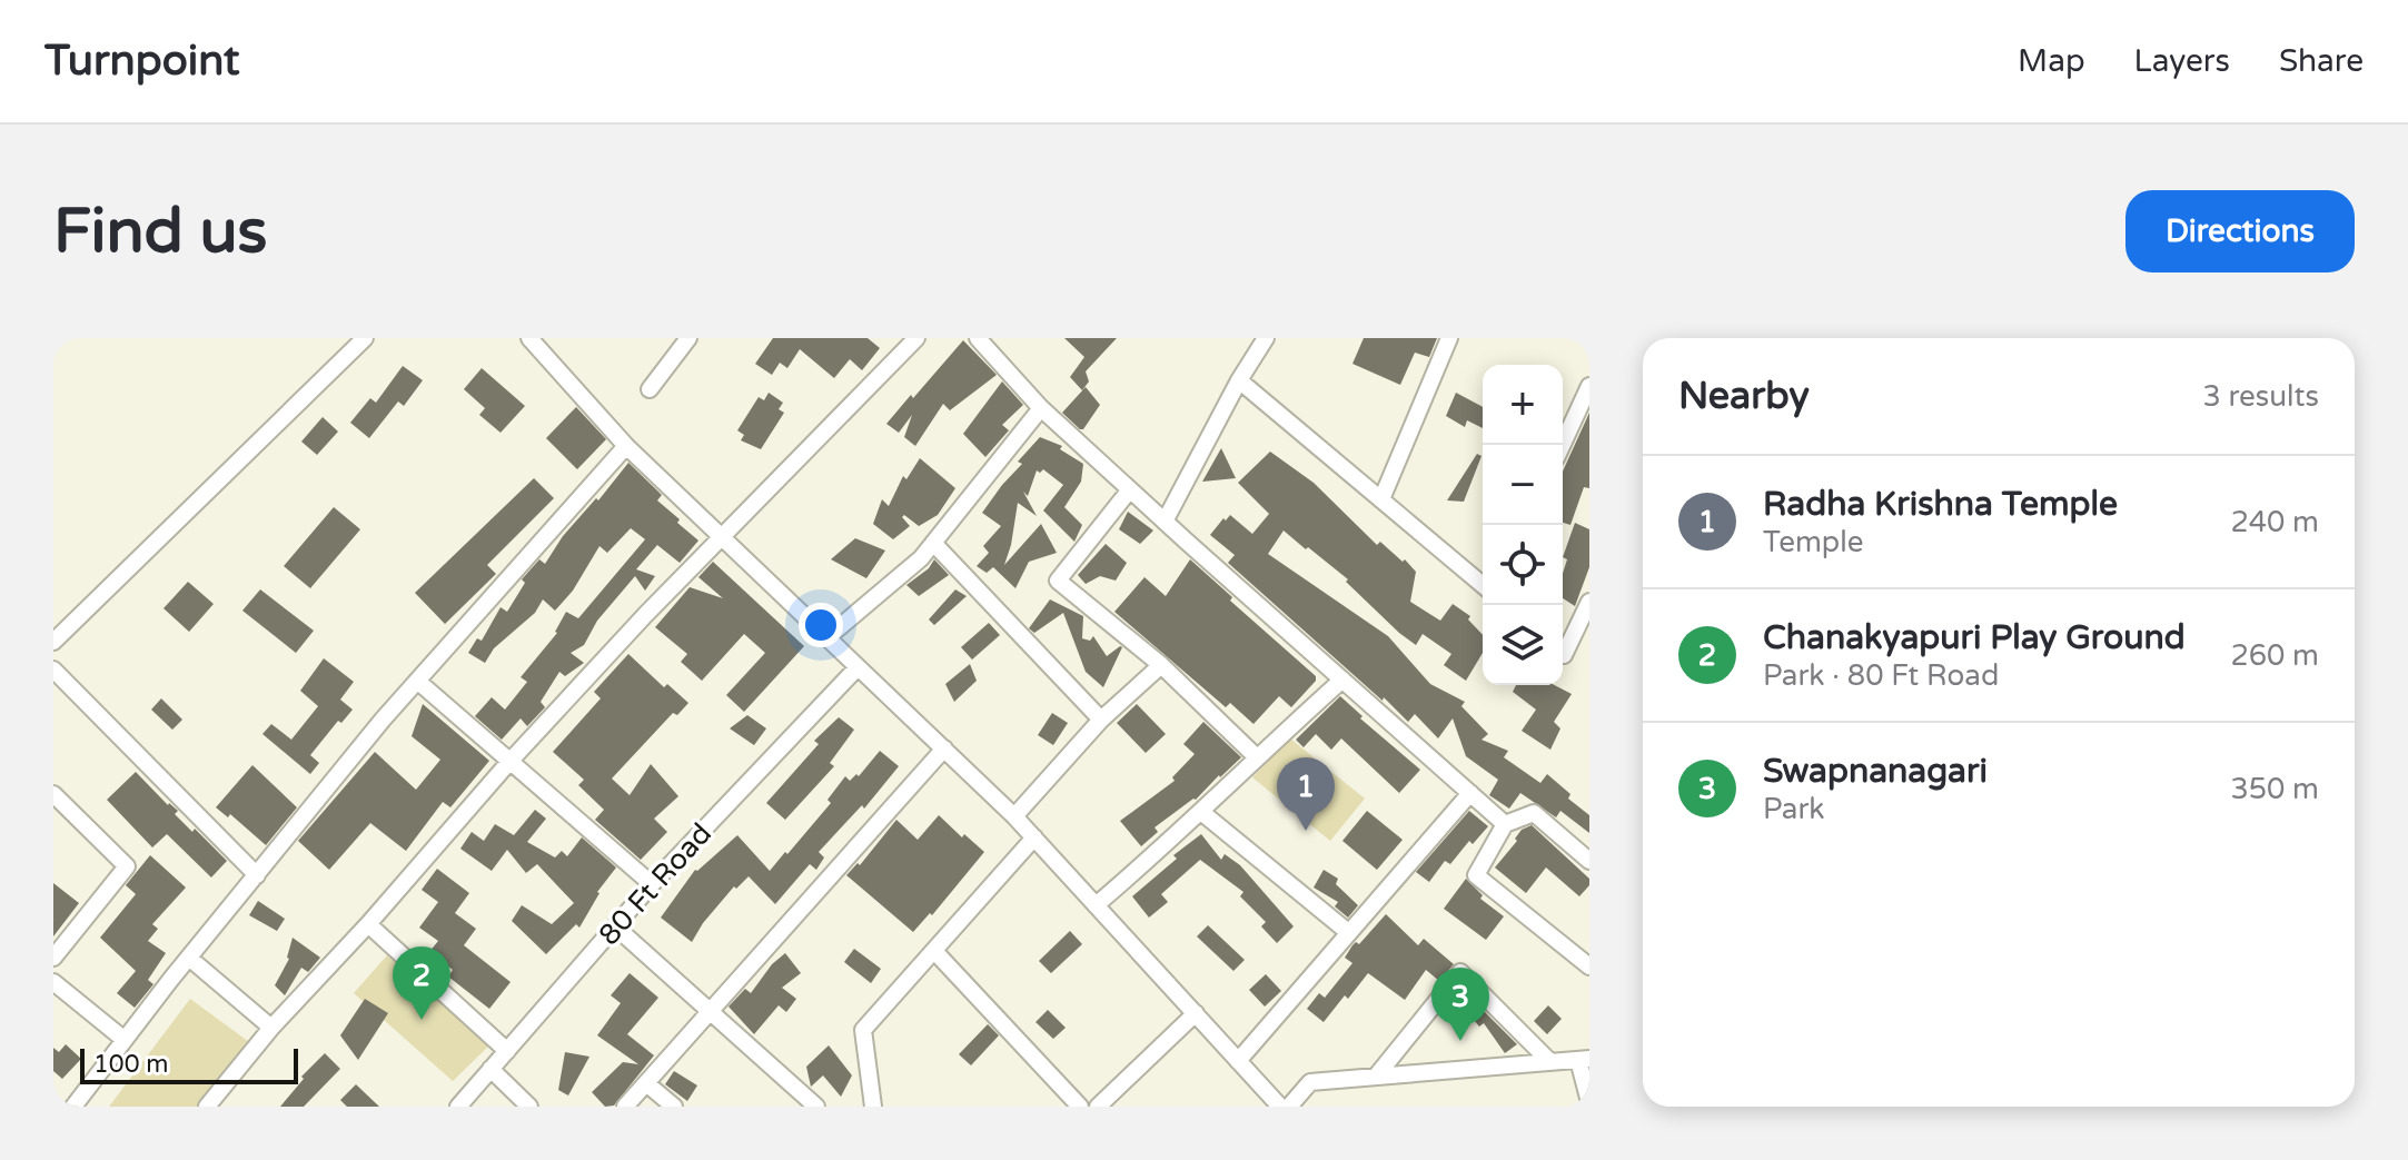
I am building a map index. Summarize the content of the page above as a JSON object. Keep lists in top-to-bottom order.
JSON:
{
  "streets": {
    "street": ["80 Ft Road"]
  },
  "scale_bar": "100 m",
  "page": {
    "header": "Turnpoint",
    "nav": ["Map", "Layers", "Share"],
    "buttons": "Directions",
    "title": "Find us",
    "heading": ["Nearby", "3 results"],
    "map_buttons": ["+", "−"],
    "list": [
      {
        "mark": "1",
        "name": "Radha Krishna Temple",
        "note": "Temple",
        "value": "240 m"
      },
      {
        "mark": "2",
        "name": "Chanakyapuri Play Ground",
        "note": "Park · 80 Ft Road",
        "value": "260 m"
      },
      {
        "mark": "3",
        "name": "Swapnanagari",
        "note": "Park",
        "value": "350 m"
      }
    ],
    "pins": ["1", "2", "3"],
    "scale": "100 m"
  }
}
